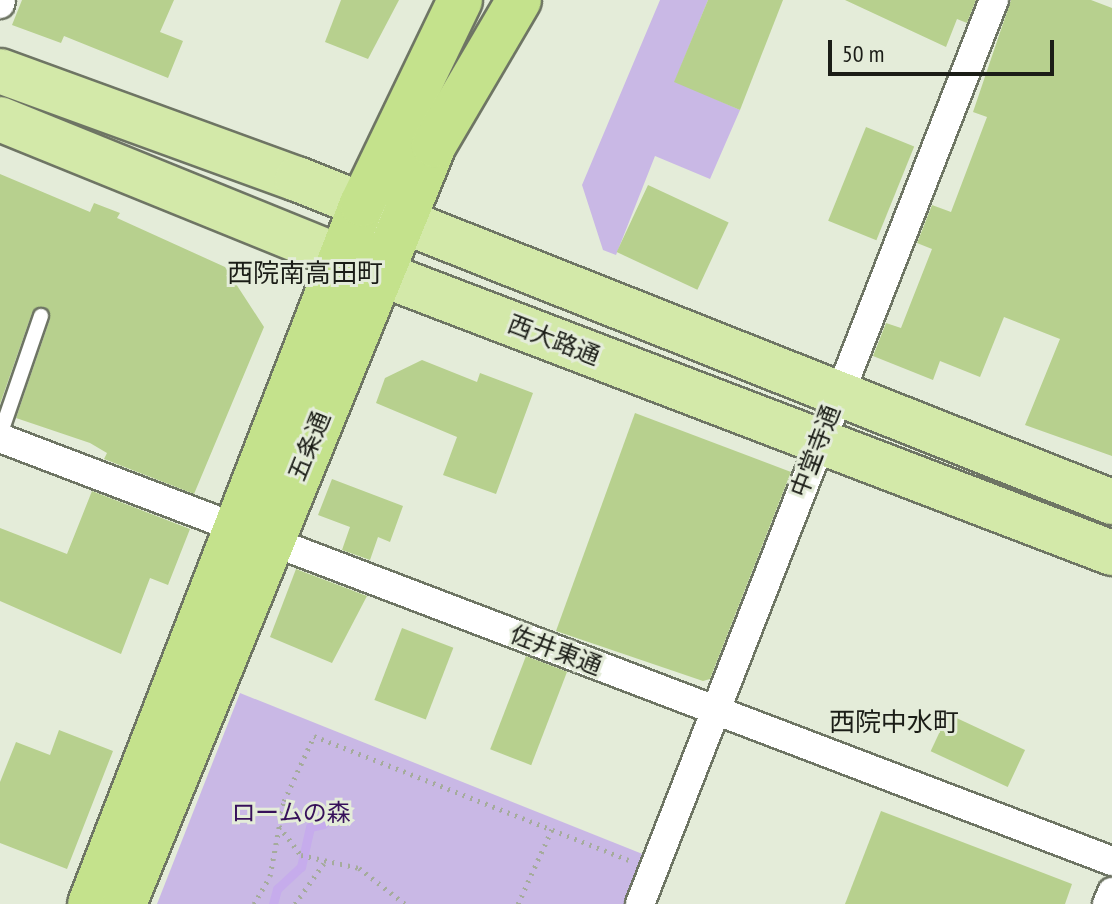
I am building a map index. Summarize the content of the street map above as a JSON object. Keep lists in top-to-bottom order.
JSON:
{
  "streets": {
    "highway": ["五条通"],
    "main road": ["西大路通"],
    "street": ["中堂寺通", "佐井東通"]
  },
  "crossings": [
    ["西大路通", "五条通"],
    ["西大路通", "中堂寺通"],
    ["五条通", "佐井東通"],
    ["中堂寺通", "佐井東通"]
  ],
  "districts": ["西院南高田町", "西院中水町"],
  "parks": ["ロームの森"],
  "scale_bar": "50 m"
}
